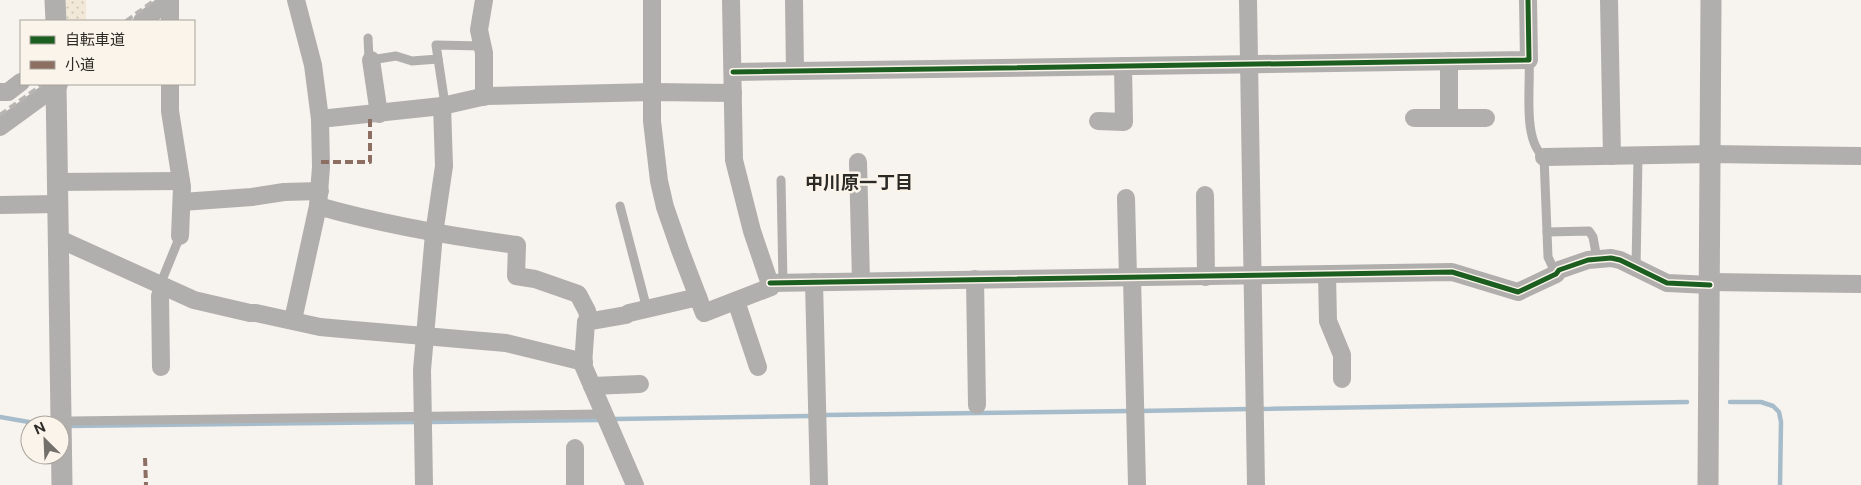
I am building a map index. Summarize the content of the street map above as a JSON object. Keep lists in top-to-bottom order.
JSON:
{
  "districts": ["中川原一丁目"],
  "legend": ["自転車道", "小道"],
  "north": "top left"
}
